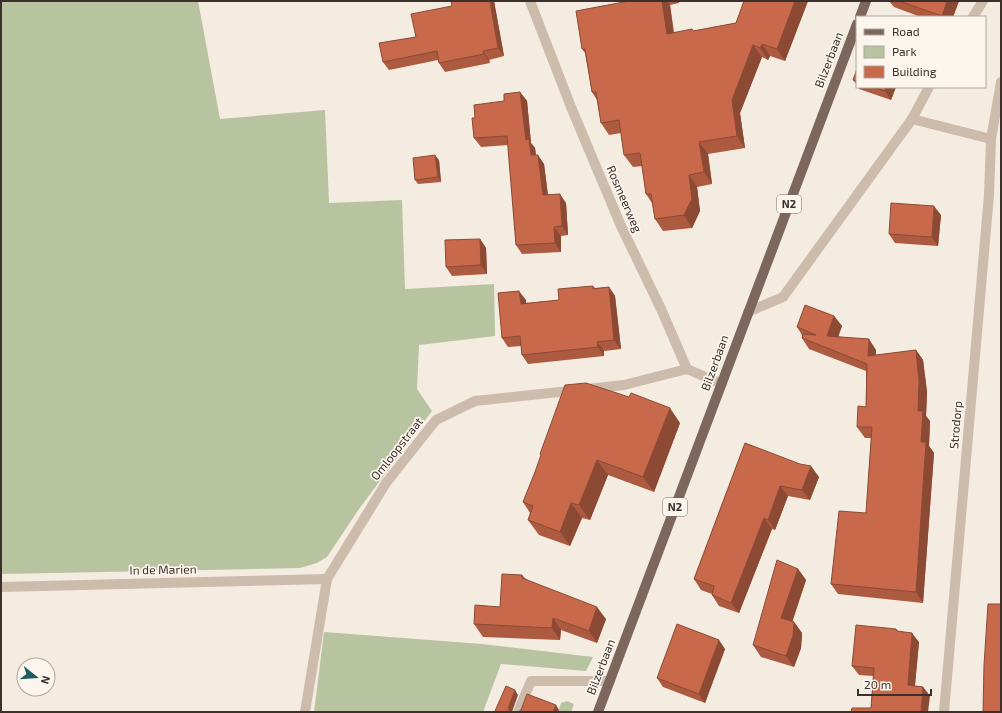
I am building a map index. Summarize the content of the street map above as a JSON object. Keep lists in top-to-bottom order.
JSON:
{
  "streets": {
    "main road": ["Bilzerbaan", "N2"],
    "street": [
      "Rosmeerweg",
      "Strodorp",
      "Omloopstraat",
      "In de Marien"
    ]
  },
  "crossings": [
    ["Rosmeerweg", "Omloopstraat"],
    ["Omloopstraat", "In de Marien"]
  ],
  "legend": ["Road", "Park", "Building"],
  "scale_bar": "20 m",
  "north": "right"
}
